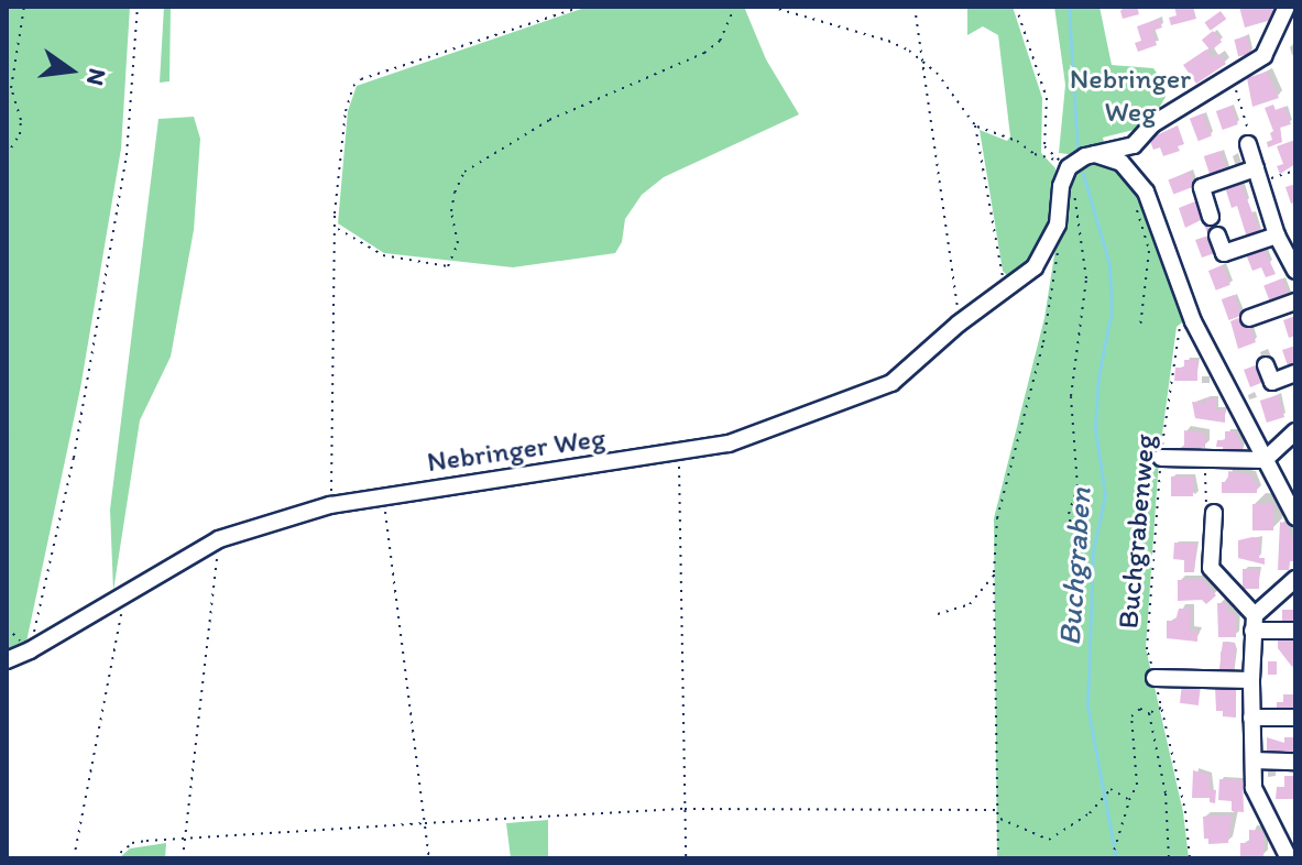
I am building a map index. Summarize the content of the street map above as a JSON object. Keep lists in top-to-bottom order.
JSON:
{
  "streets": {
    "street": ["Nebringer Weg"],
    "path": ["Buchgrabenweg"]
  },
  "water": ["Buchgraben"],
  "parks": ["Nebringer Weg"],
  "north": "right"
}
